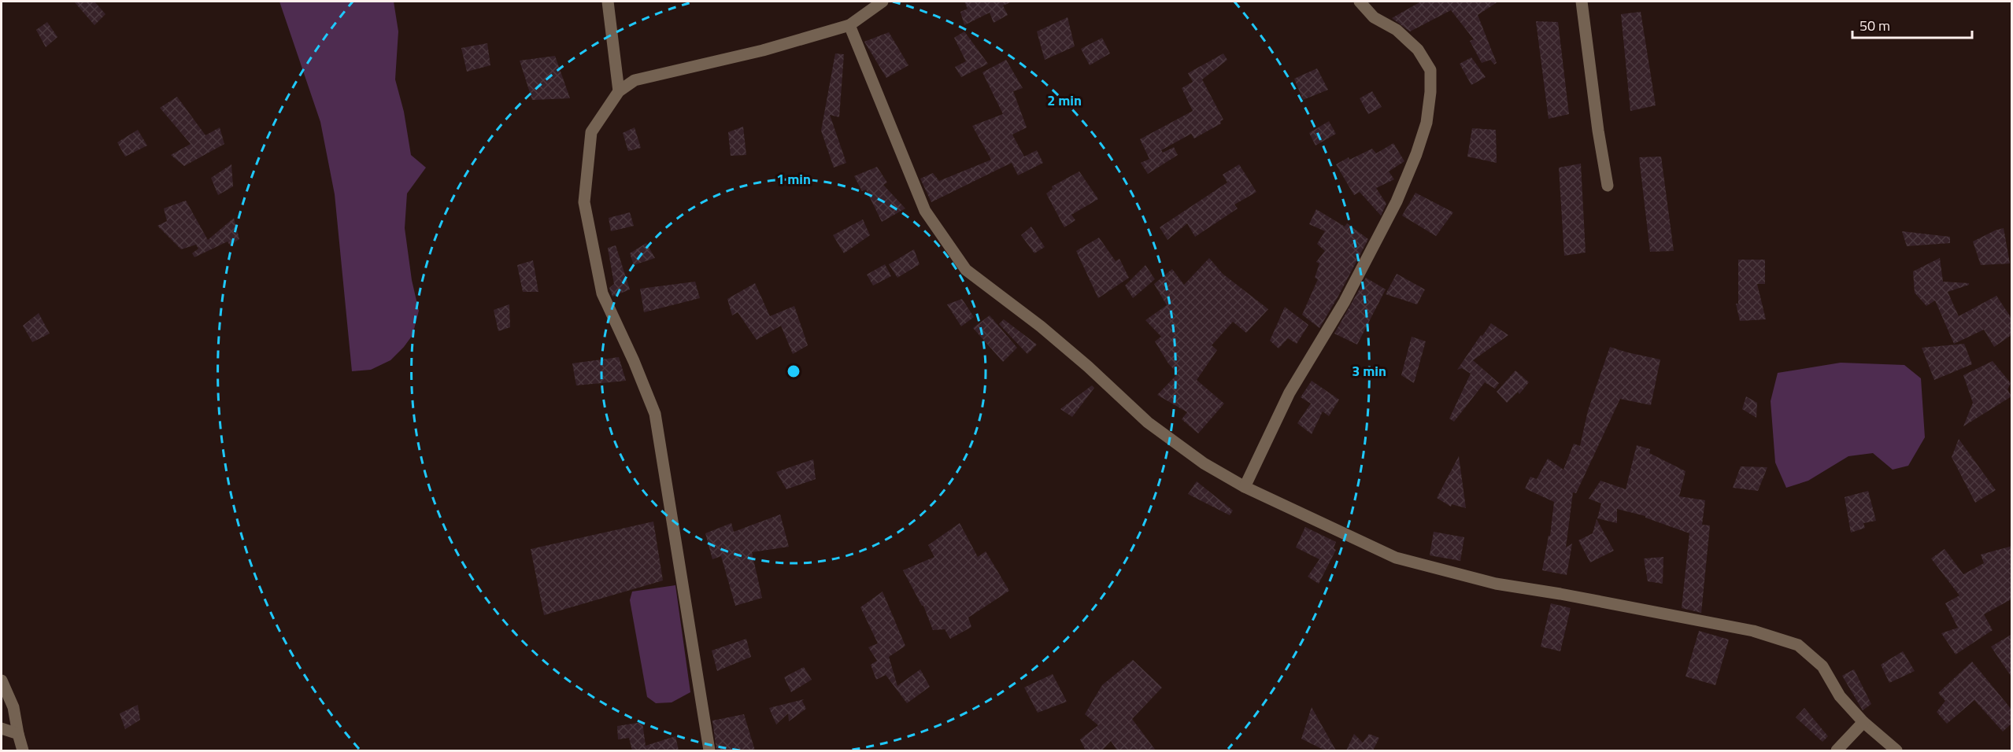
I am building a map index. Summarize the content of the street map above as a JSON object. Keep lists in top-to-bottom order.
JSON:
{
  "scale_bar": "50 m",
  "rings": ["2 min", "1 min", "3 min"]
}
